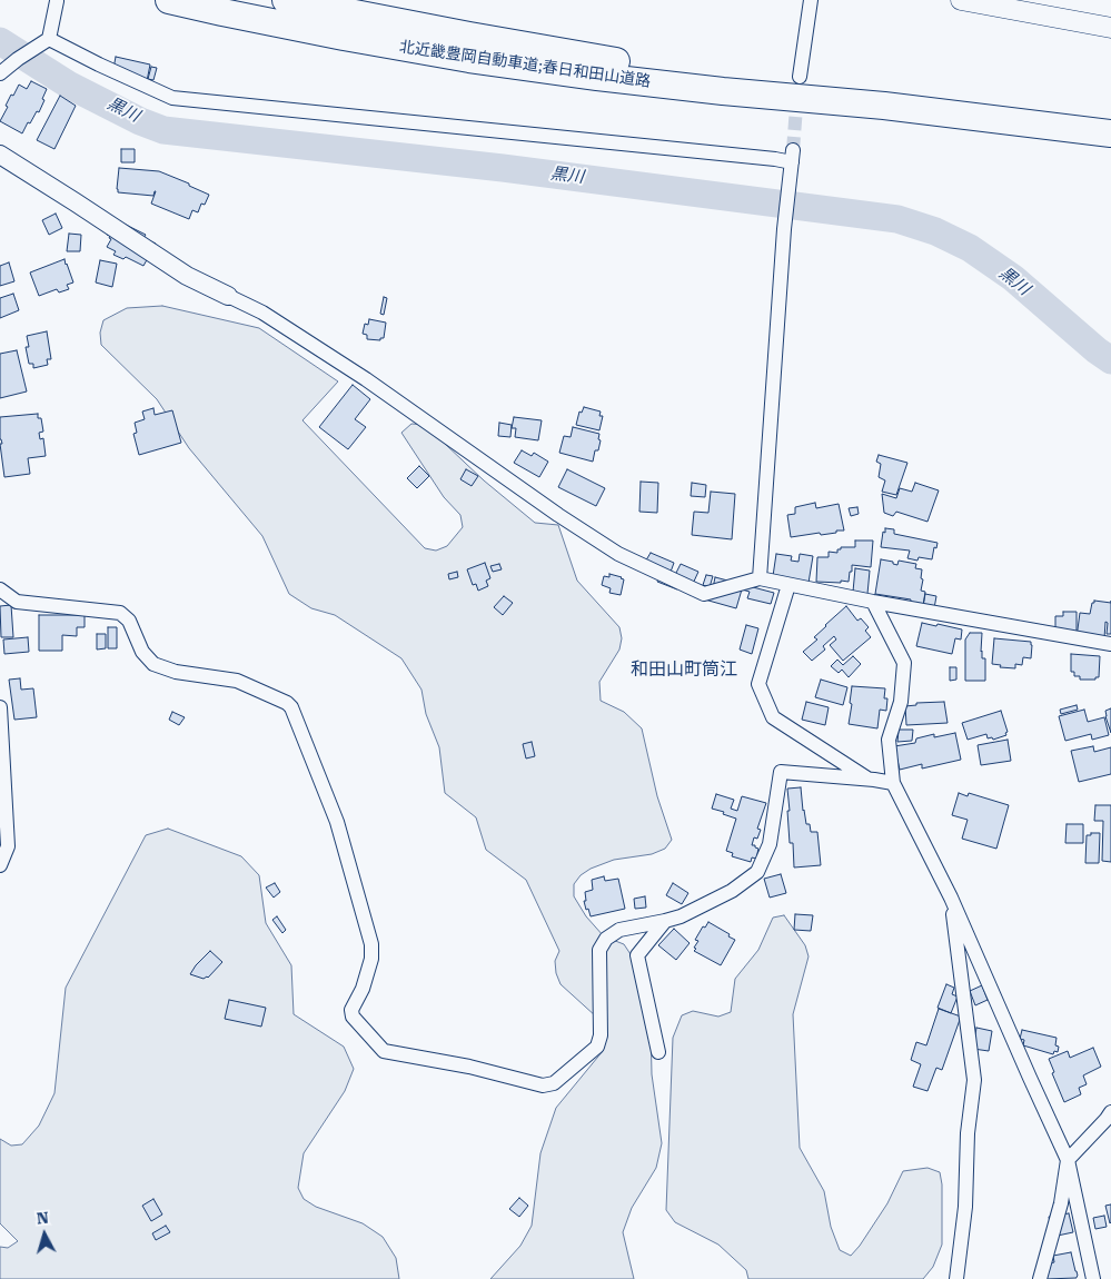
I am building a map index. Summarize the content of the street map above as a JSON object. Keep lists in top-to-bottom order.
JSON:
{
  "streets": {
    "highway": ["北近畿豊岡自動車道;春日和田山道路"]
  },
  "districts": ["和田山町筒江"],
  "water": ["黒川"],
  "north": "top"
}
